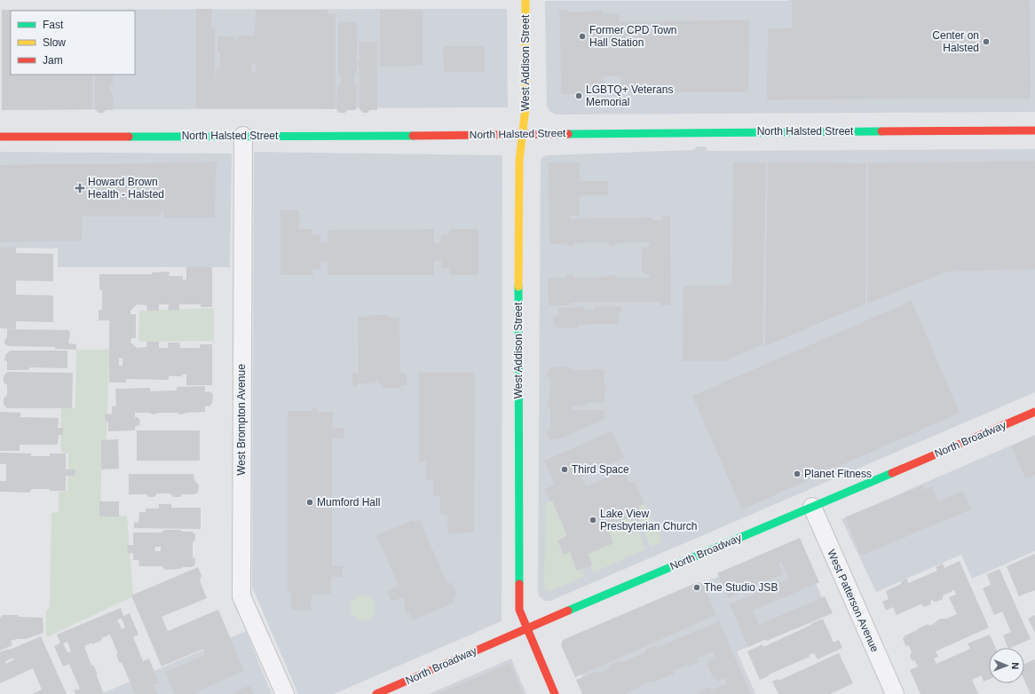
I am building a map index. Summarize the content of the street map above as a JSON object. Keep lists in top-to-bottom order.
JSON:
{
  "streets": {
    "main road": ["West Addison Street", "North Halsted Street", "North Broadway"],
    "street": ["West Brompton Avenue", "West Patterson Avenue"]
  },
  "crossings": [
    ["West Addison Street", "North Halsted Street"],
    ["West Addison Street", "North Broadway"],
    ["North Halsted Street", "West Brompton Avenue"],
    ["North Broadway", "West Patterson Avenue"]
  ],
  "places": {
    "other": [
      "Former CPD Town Hall Station",
      "Center on Halsted",
      "LGBTQ+ Veterans Memorial",
      "Third Space",
      "Planet Fitness",
      "Mumford Hall",
      "Lake View Presbyterian Church",
      "The Studio JSB"
    ],
    "health": ["Howard Brown Health - Halsted"]
  },
  "legend": ["Fast", "Slow", "Jam"],
  "north": "right"
}
